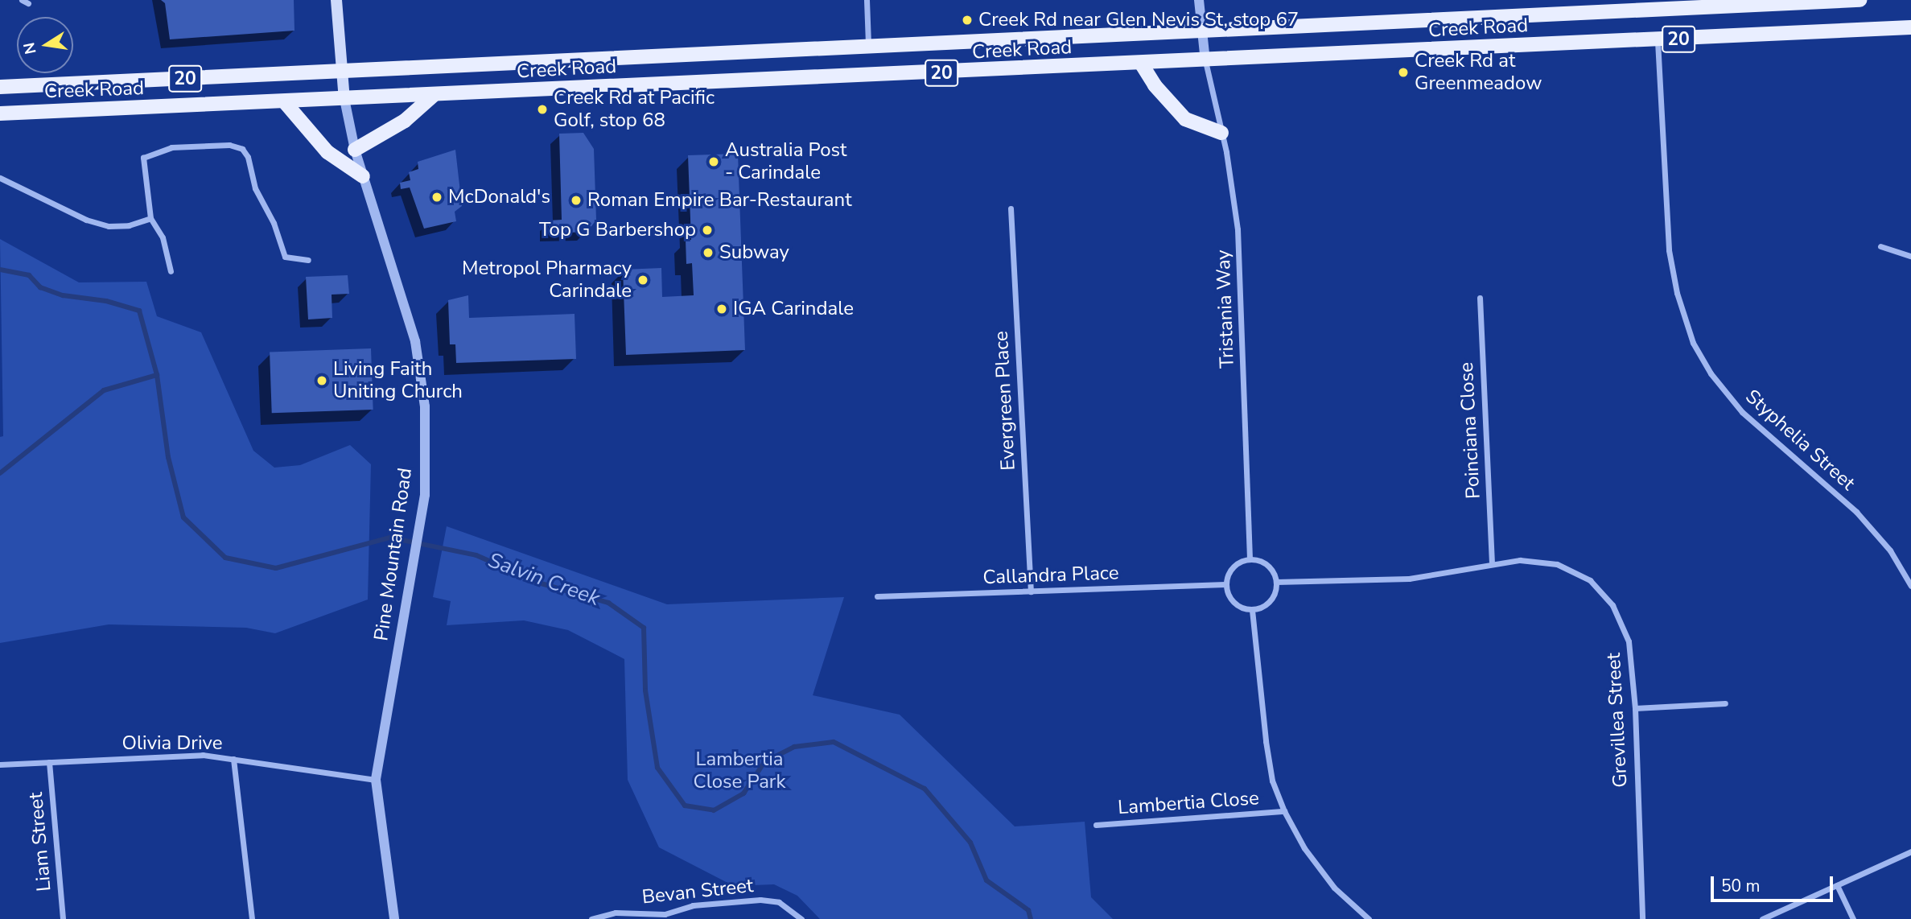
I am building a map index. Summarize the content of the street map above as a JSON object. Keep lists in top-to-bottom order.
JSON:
{
  "streets": {
    "main road": ["Creek Road", "20", "Pine Mountain Road"],
    "street": [
      "Tristania Way",
      "Evergreen Place",
      "Poinciana Close",
      "Styphelia Street",
      "Callandra Place",
      "Grevillea Street",
      "Olivia Drive",
      "Lambertia Close",
      "Liam Street",
      "Bevan Street"
    ]
  },
  "crossings": [
    ["Creek Road", "Tristania Way"],
    ["Creek Road", "Styphelia Street"],
    ["Creek Road", "Pine Mountain Road"],
    ["Tristania Way", "Callandra Place"],
    ["Tristania Way", "Grevillea Street"],
    ["Evergreen Place", "Callandra Place"],
    ["Poinciana Close", "Grevillea Street"],
    ["Pine Mountain Road", "Olivia Drive"],
    ["Callandra Place", "Grevillea Street"],
    ["Olivia Drive", "Liam Street"]
  ],
  "water": ["Salvin Creek"],
  "parks": ["Lambertia Close Park"],
  "places": [
    "Creek Rd near Glen Nevis St, stop 67",
    "Creek Rd at Greenmeadow",
    "Creek Rd at Pacific Golf, stop 68",
    "Australia Post - Carindale",
    "McDonald's",
    "Roman Empire Bar-Restaurant",
    "Top G Barbershop",
    "Subway",
    "Metropol Pharmacy Carindale",
    "IGA Carindale",
    "Living Faith Uniting Church"
  ],
  "scale_bar": "50 m",
  "north": "left"
}
